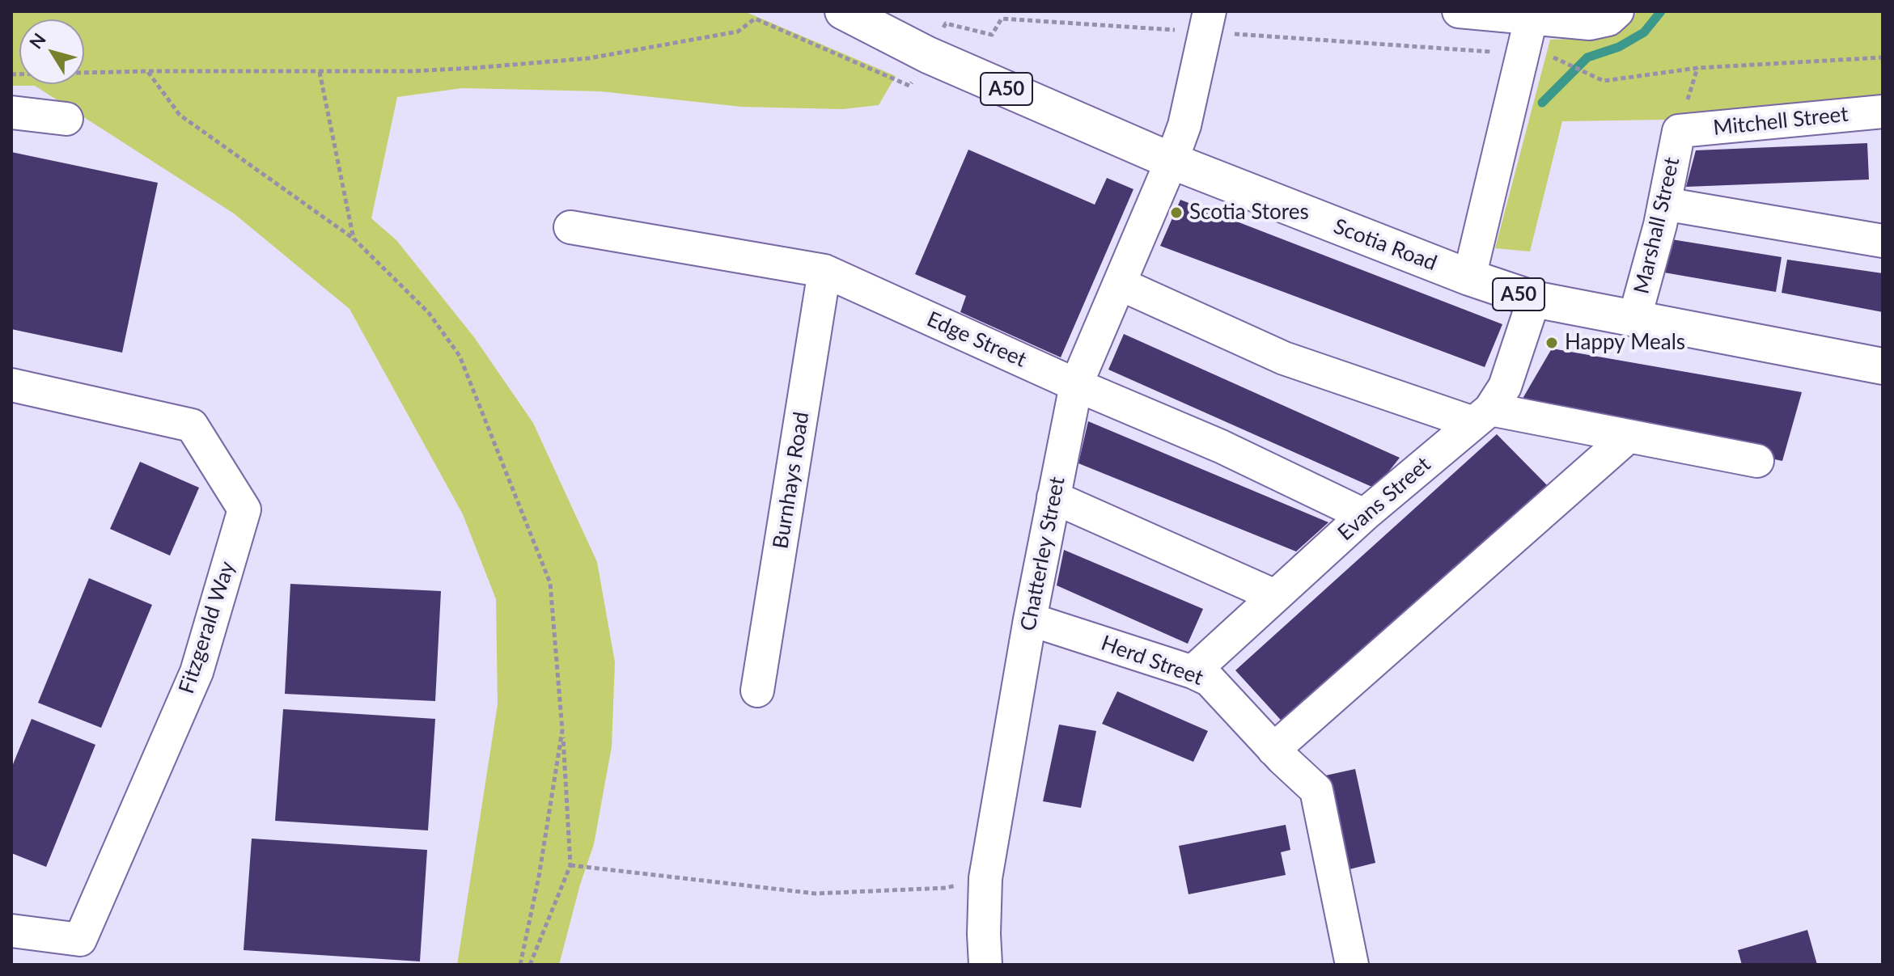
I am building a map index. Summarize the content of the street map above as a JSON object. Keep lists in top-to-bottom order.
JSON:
{
  "streets": {
    "main road": ["A50", "Scotia Road"],
    "street": [
      "Mitchell Street",
      "Marshall Street",
      "Edge Street",
      "Burnhays Road",
      "Evans Street",
      "Chatterley Street",
      "Fitzgerald Way",
      "Herd Street"
    ]
  },
  "crossings": [
    ["Mitchell Street", "Marshall Street"],
    ["Marshall Street", "Scotia Road"],
    ["Scotia Road", "Evans Street"],
    ["Scotia Road", "Chatterley Street"],
    ["Edge Street", "Burnhays Road"],
    ["Edge Street", "Evans Street"],
    ["Edge Street", "Chatterley Street"],
    ["Evans Street", "Herd Street"],
    ["Chatterley Street", "Herd Street"]
  ],
  "places": ["Scotia Stores", "Happy Meals"],
  "north": "top left"
}
